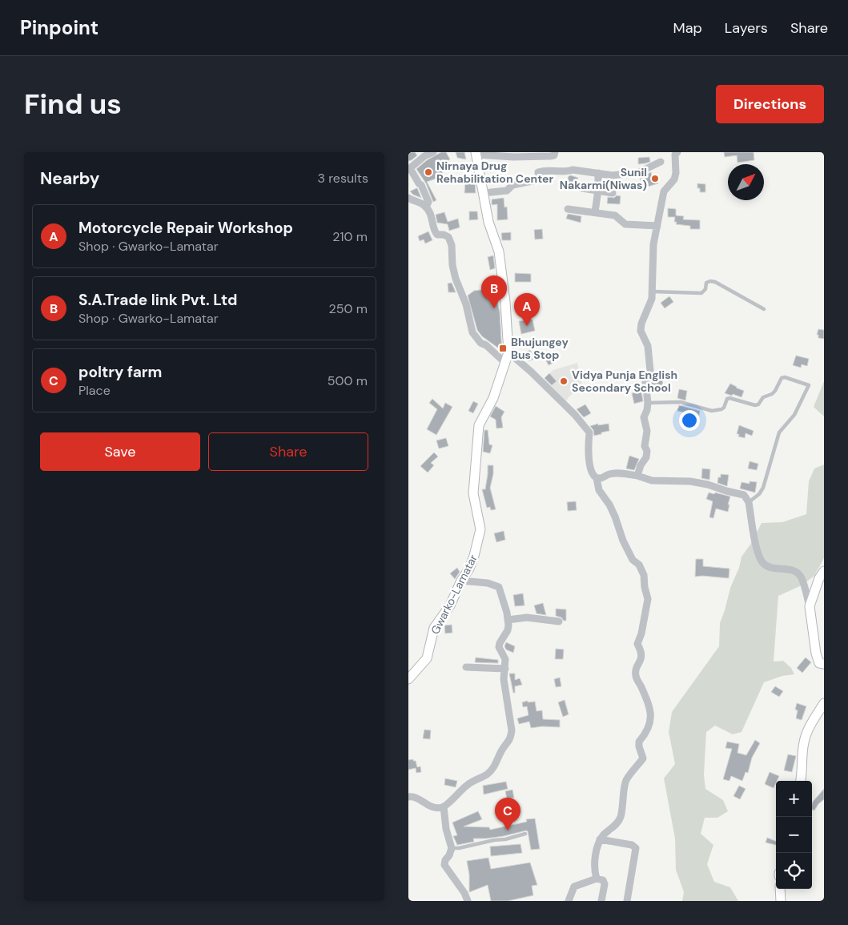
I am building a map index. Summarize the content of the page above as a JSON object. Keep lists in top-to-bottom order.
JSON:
{
  "streets": {
    "main road": ["Gwarko-Lamatar"]
  },
  "places": {
    "other": ["Nirnaya Drug Rehabilitation Center", "Sunil Nakarmi(Niwas)", "Vidya Punja English Secondary School"],
    "transit": ["Bhujungey Bus Stop"]
  },
  "north": "top right",
  "page": {
    "header": "Pinpoint",
    "nav": ["Map", "Layers", "Share"],
    "buttons": [
      "Directions",
      ["Save", "Share"]
    ],
    "title": "Find us",
    "heading": ["Nearby", "3 results"],
    "list": [
      {
        "mark": "A",
        "name": "Motorcycle Repair Workshop",
        "note": "Shop · Gwarko-Lamatar",
        "value": "210 m"
      },
      {
        "mark": "B",
        "name": "S.A.Trade link Pvt. Ltd",
        "note": "Shop · Gwarko-Lamatar",
        "value": "250 m"
      },
      {
        "mark": "C",
        "name": "poltry farm",
        "note": "Place",
        "value": "500 m"
      }
    ],
    "pins": ["B", "A", "C"],
    "map_buttons": ["+", "−"]
  }
}
